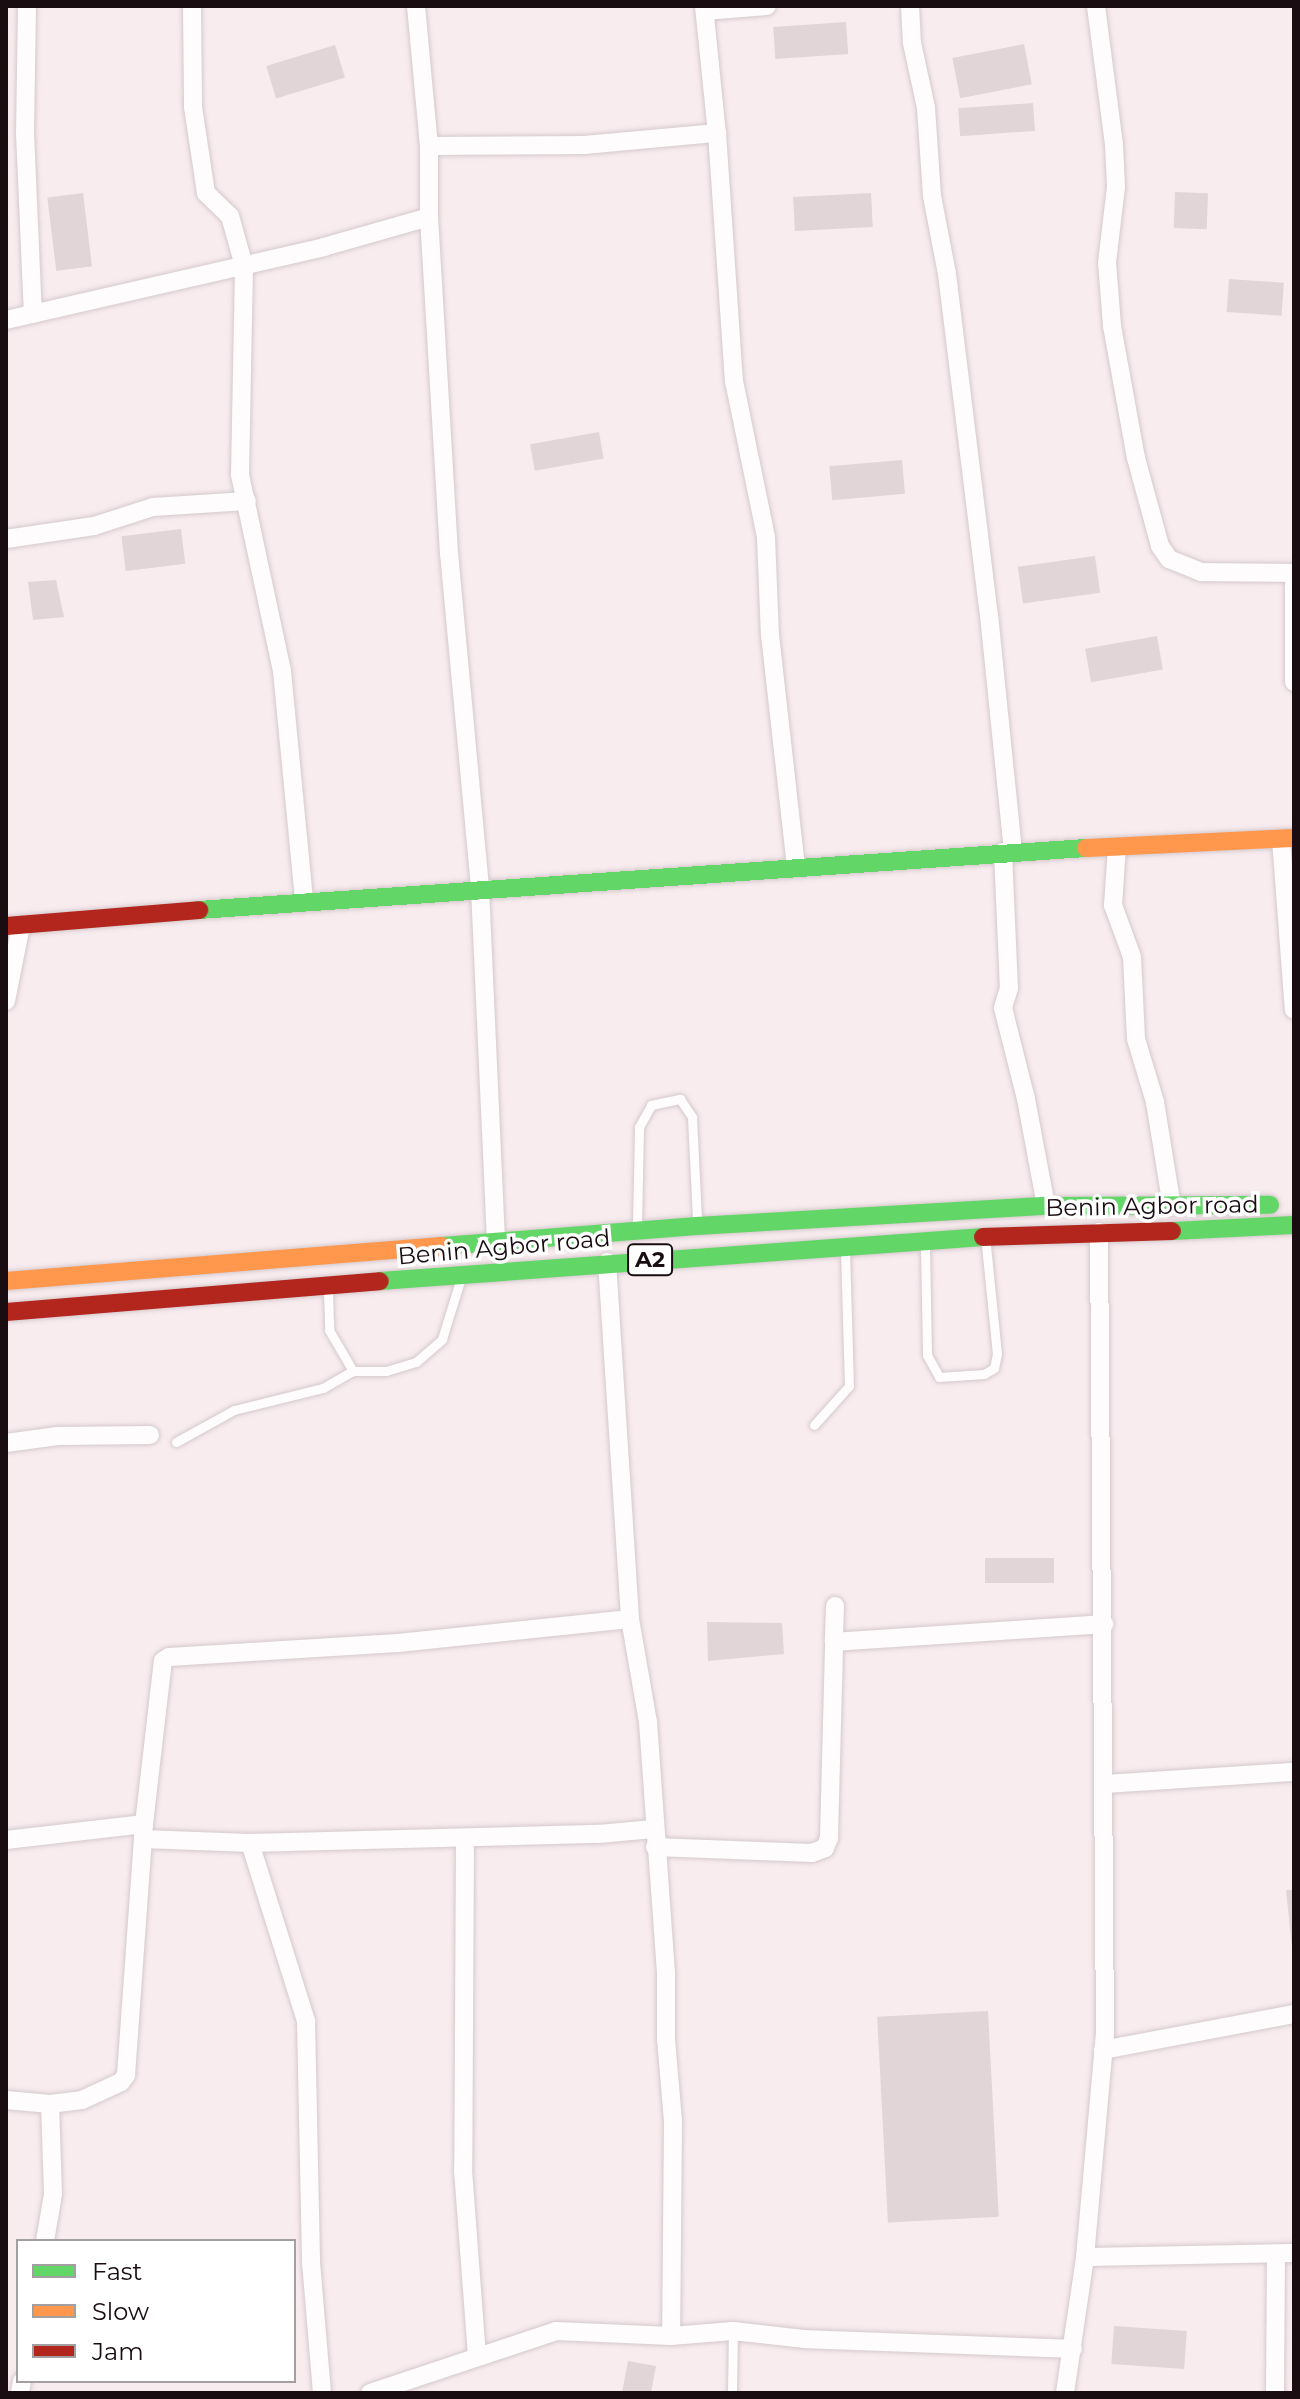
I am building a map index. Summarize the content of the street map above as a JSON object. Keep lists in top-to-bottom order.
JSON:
{
  "streets": {
    "main road": ["Benin Agbor road", "A2"]
  },
  "legend": ["Fast", "Slow", "Jam"]
}
